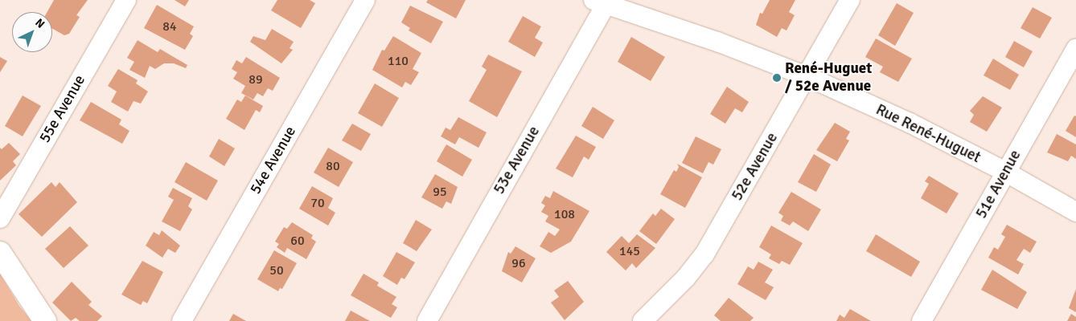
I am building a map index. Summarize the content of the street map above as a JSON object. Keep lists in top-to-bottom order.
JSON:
{
  "streets": {
    "street": [
      "55e Avenue",
      "Rue René-Huguet",
      "54e Avenue",
      "53e Avenue",
      "52e Avenue",
      "51e Avenue"
    ]
  },
  "crossings": [
    ["Rue René-Huguet", "53e Avenue"],
    ["Rue René-Huguet", "52e Avenue"],
    ["Rue René-Huguet", "51e Avenue"]
  ],
  "places": ["René-Huguet / 52e Avenue"],
  "house_numbers": [
    "84",
    "110",
    "89",
    "80",
    "95",
    "70",
    "108",
    "60",
    "145",
    "96",
    "50"
  ],
  "north": "top right"
}
